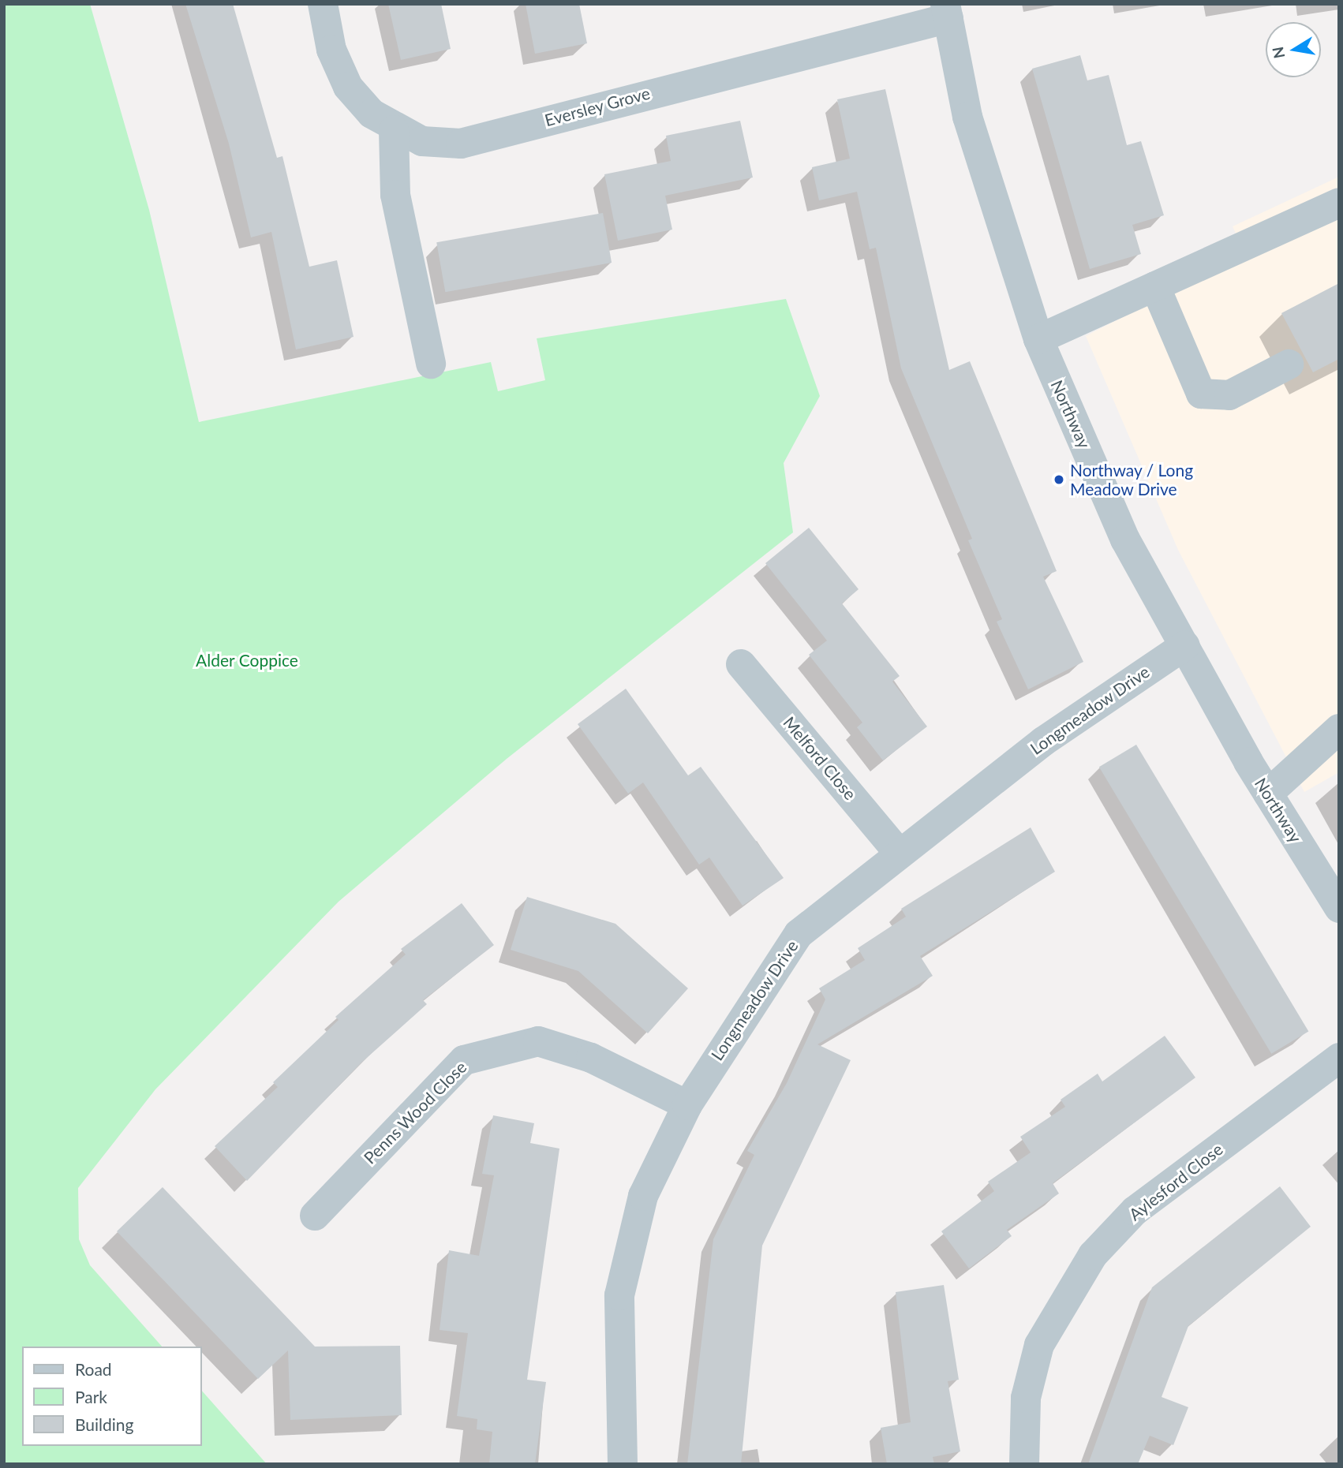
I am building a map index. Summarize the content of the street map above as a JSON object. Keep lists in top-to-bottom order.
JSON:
{
  "streets": {
    "street": [
      "Eversley Grove",
      "Northway",
      "Longmeadow Drive",
      "Melford Close",
      "Penns Wood Close",
      "Aylesford Close"
    ]
  },
  "crossings": [
    ["Eversley Grove", "Northway"],
    ["Northway", "Longmeadow Drive"],
    ["Longmeadow Drive", "Melford Close"],
    ["Longmeadow Drive", "Penns Wood Close"]
  ],
  "parks": ["Alder Coppice"],
  "places": ["Northway / Long Meadow Drive"],
  "legend": ["Road", "Park", "Building"],
  "north": "left"
}
